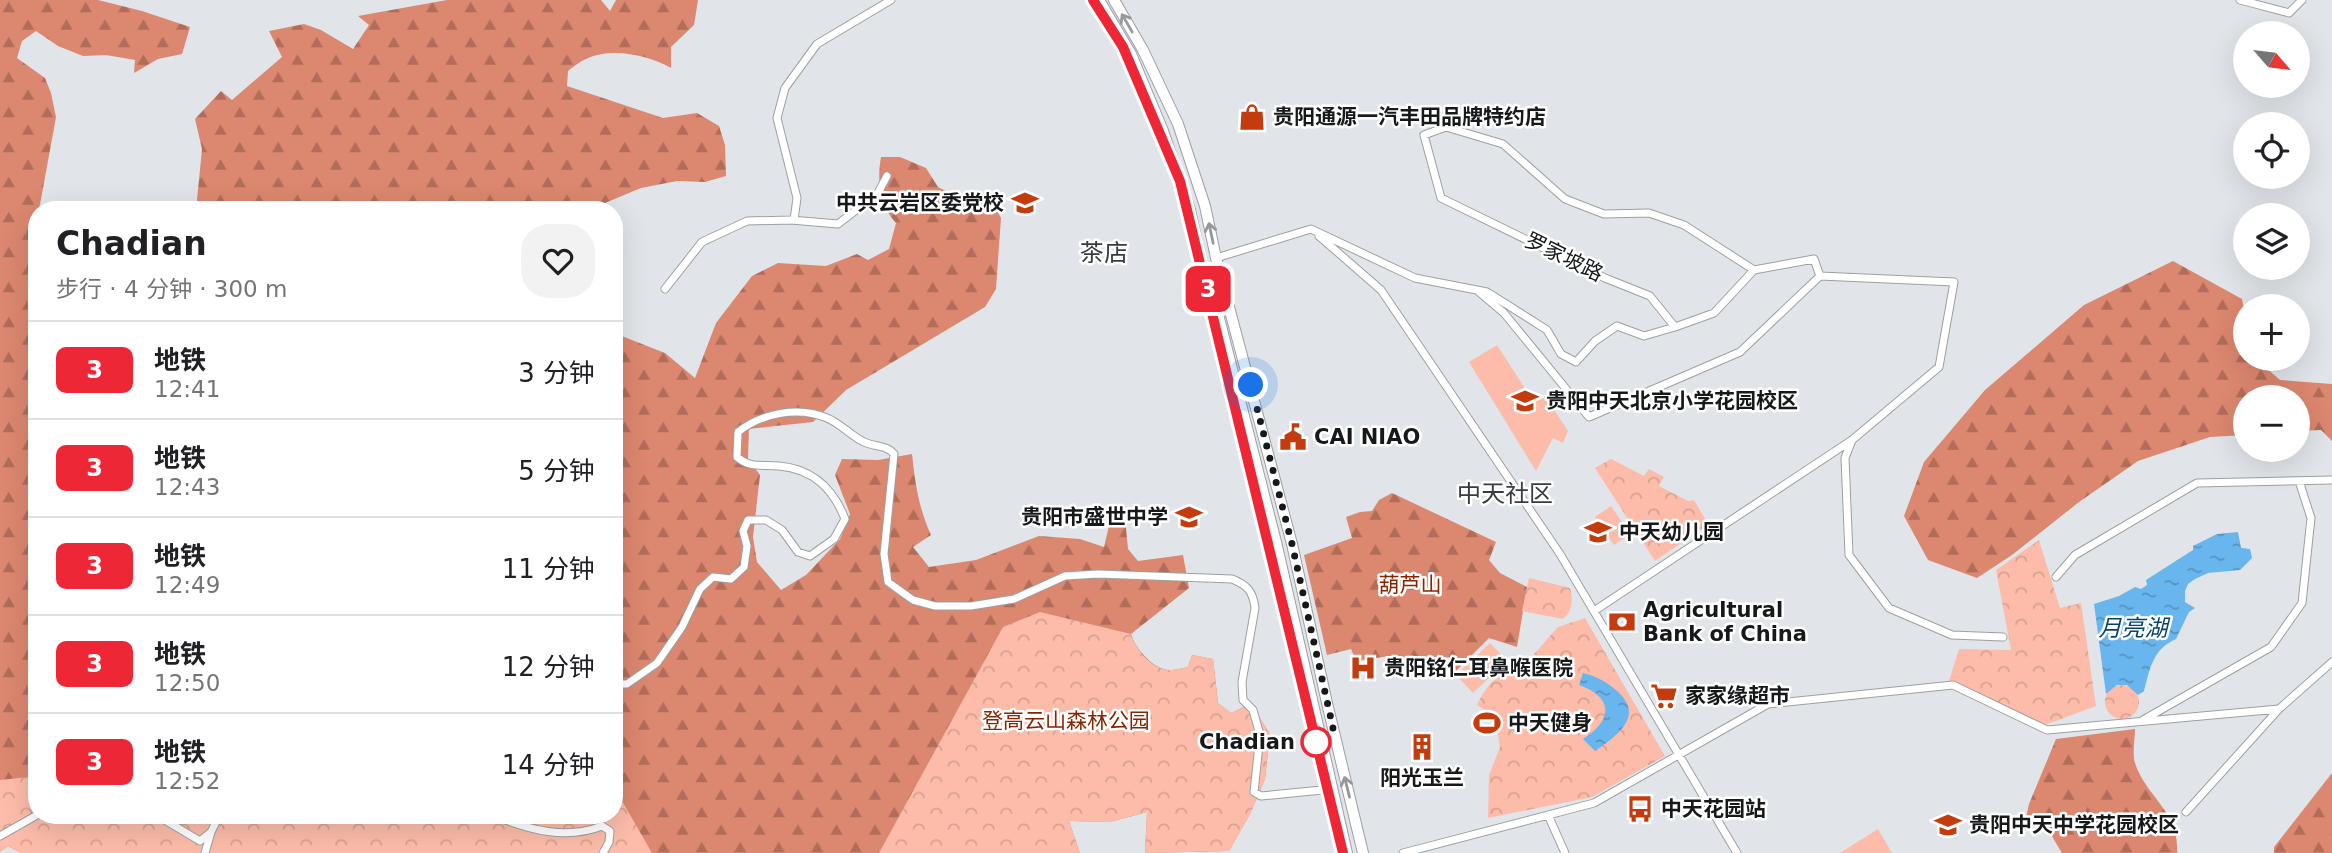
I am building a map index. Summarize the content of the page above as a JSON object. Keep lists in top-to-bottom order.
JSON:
{
  "streets": {
    "street": ["罗家坡路"]
  },
  "districts": ["茶店", "中天社区"],
  "water": ["月亮湖"],
  "parks": ["葫芦山", "登高云山森林公园"],
  "places": {
    "shop": ["贵阳通源一汽丰田品牌特约店"],
    "school or university": [
      "中共云岩区委党校",
      "贵阳中天北京小学花园校区",
      "贵阳市盛世中学",
      "中天幼儿园",
      "贵阳中天中学花园校区"
    ],
    "public building": ["CAI NIAO"],
    "bank": ["Agricultural Bank of China"],
    "hospital": ["贵阳铭仁耳鼻喉医院"],
    "supermarket": ["家家缘超市"],
    "sports": ["中天健身"],
    "other": ["Chadian"],
    "building": ["阳光玉兰"],
    "bus stop": ["中天花园站"]
  },
  "lines": ["metro line 3"],
  "north": "bottom right",
  "page": {
    "on_map": "3",
    "map_buttons": ["+", "−"],
    "heading": ["Chadian", "步行 · 4 分钟 · 300 m"],
    "list": [
      {
        "mark": "3",
        "name": "地铁",
        "note": "12:41",
        "value": "3 分钟"
      },
      {
        "mark": "3",
        "name": "地铁",
        "note": "12:43",
        "value": "5 分钟"
      },
      {
        "mark": "3",
        "name": "地铁",
        "note": "12:49",
        "value": "11 分钟"
      },
      {
        "mark": "3",
        "name": "地铁",
        "note": "12:50",
        "value": "12 分钟"
      },
      {
        "mark": "3",
        "name": "地铁",
        "note": "12:52",
        "value": "14 分钟"
      }
    ]
  }
}
